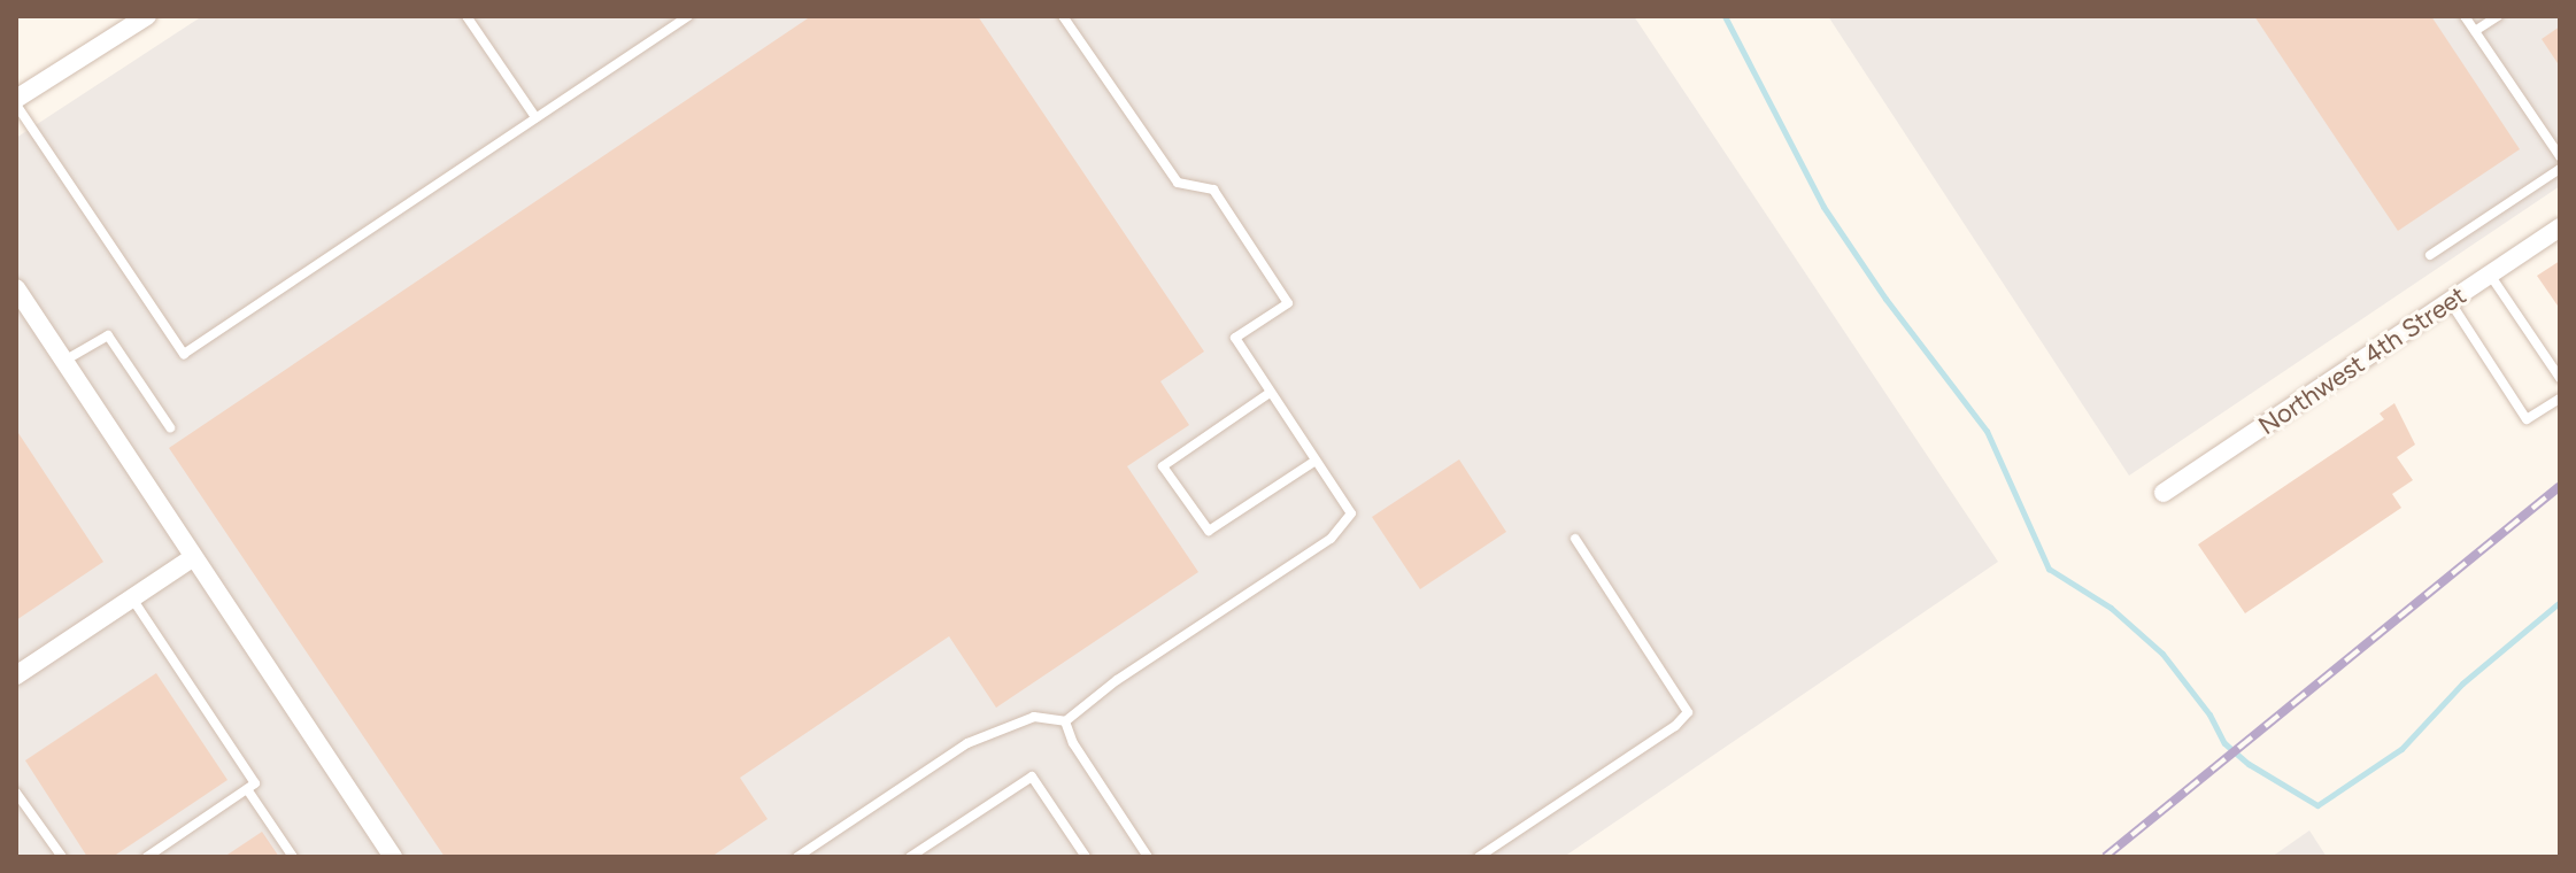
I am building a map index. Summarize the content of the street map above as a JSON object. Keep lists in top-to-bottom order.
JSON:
{
  "streets": {
    "street": ["Northwest 4th Street"]
  }
}
